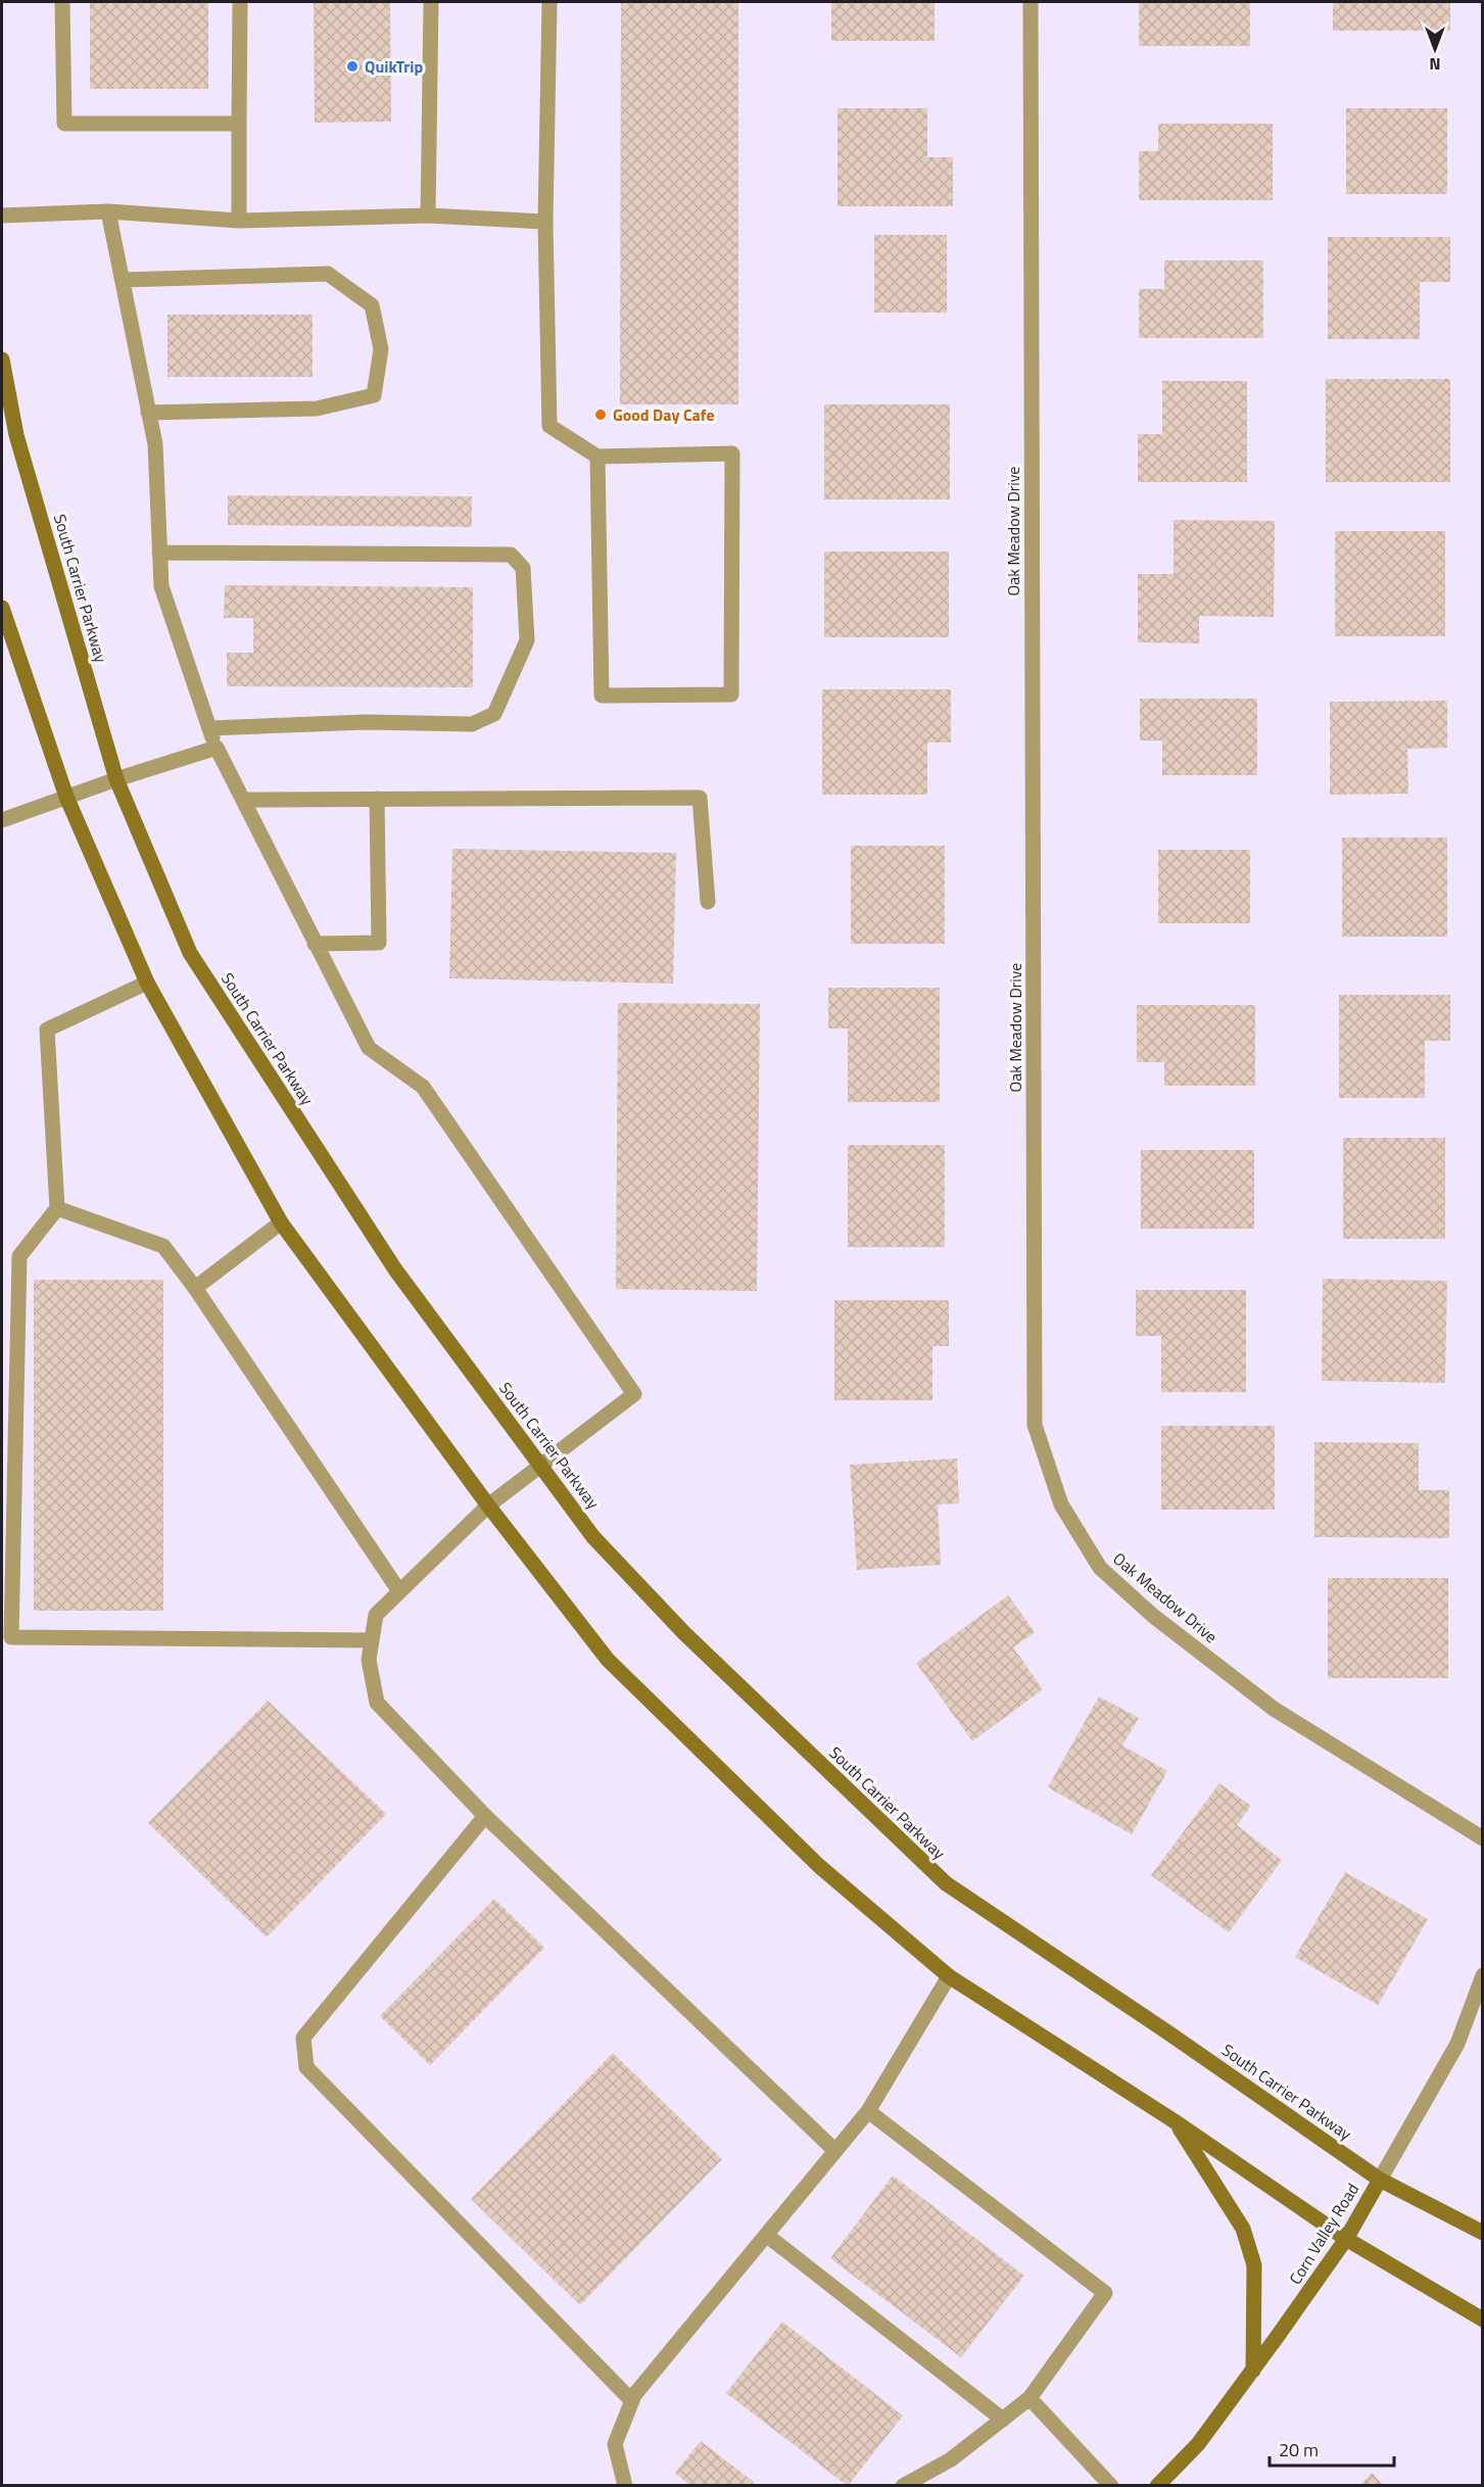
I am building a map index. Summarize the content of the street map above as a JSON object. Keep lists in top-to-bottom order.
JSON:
{
  "streets": {
    "main road": ["South Carrier Parkway", "Corn Valley Road"],
    "street": ["Oak Meadow Drive"]
  },
  "crossings": [
    ["South Carrier Parkway", "Corn Valley Road"]
  ],
  "places": ["QuikTrip", "Good Day Cafe"],
  "scale_bar": "20 m",
  "north": "bottom"
}
